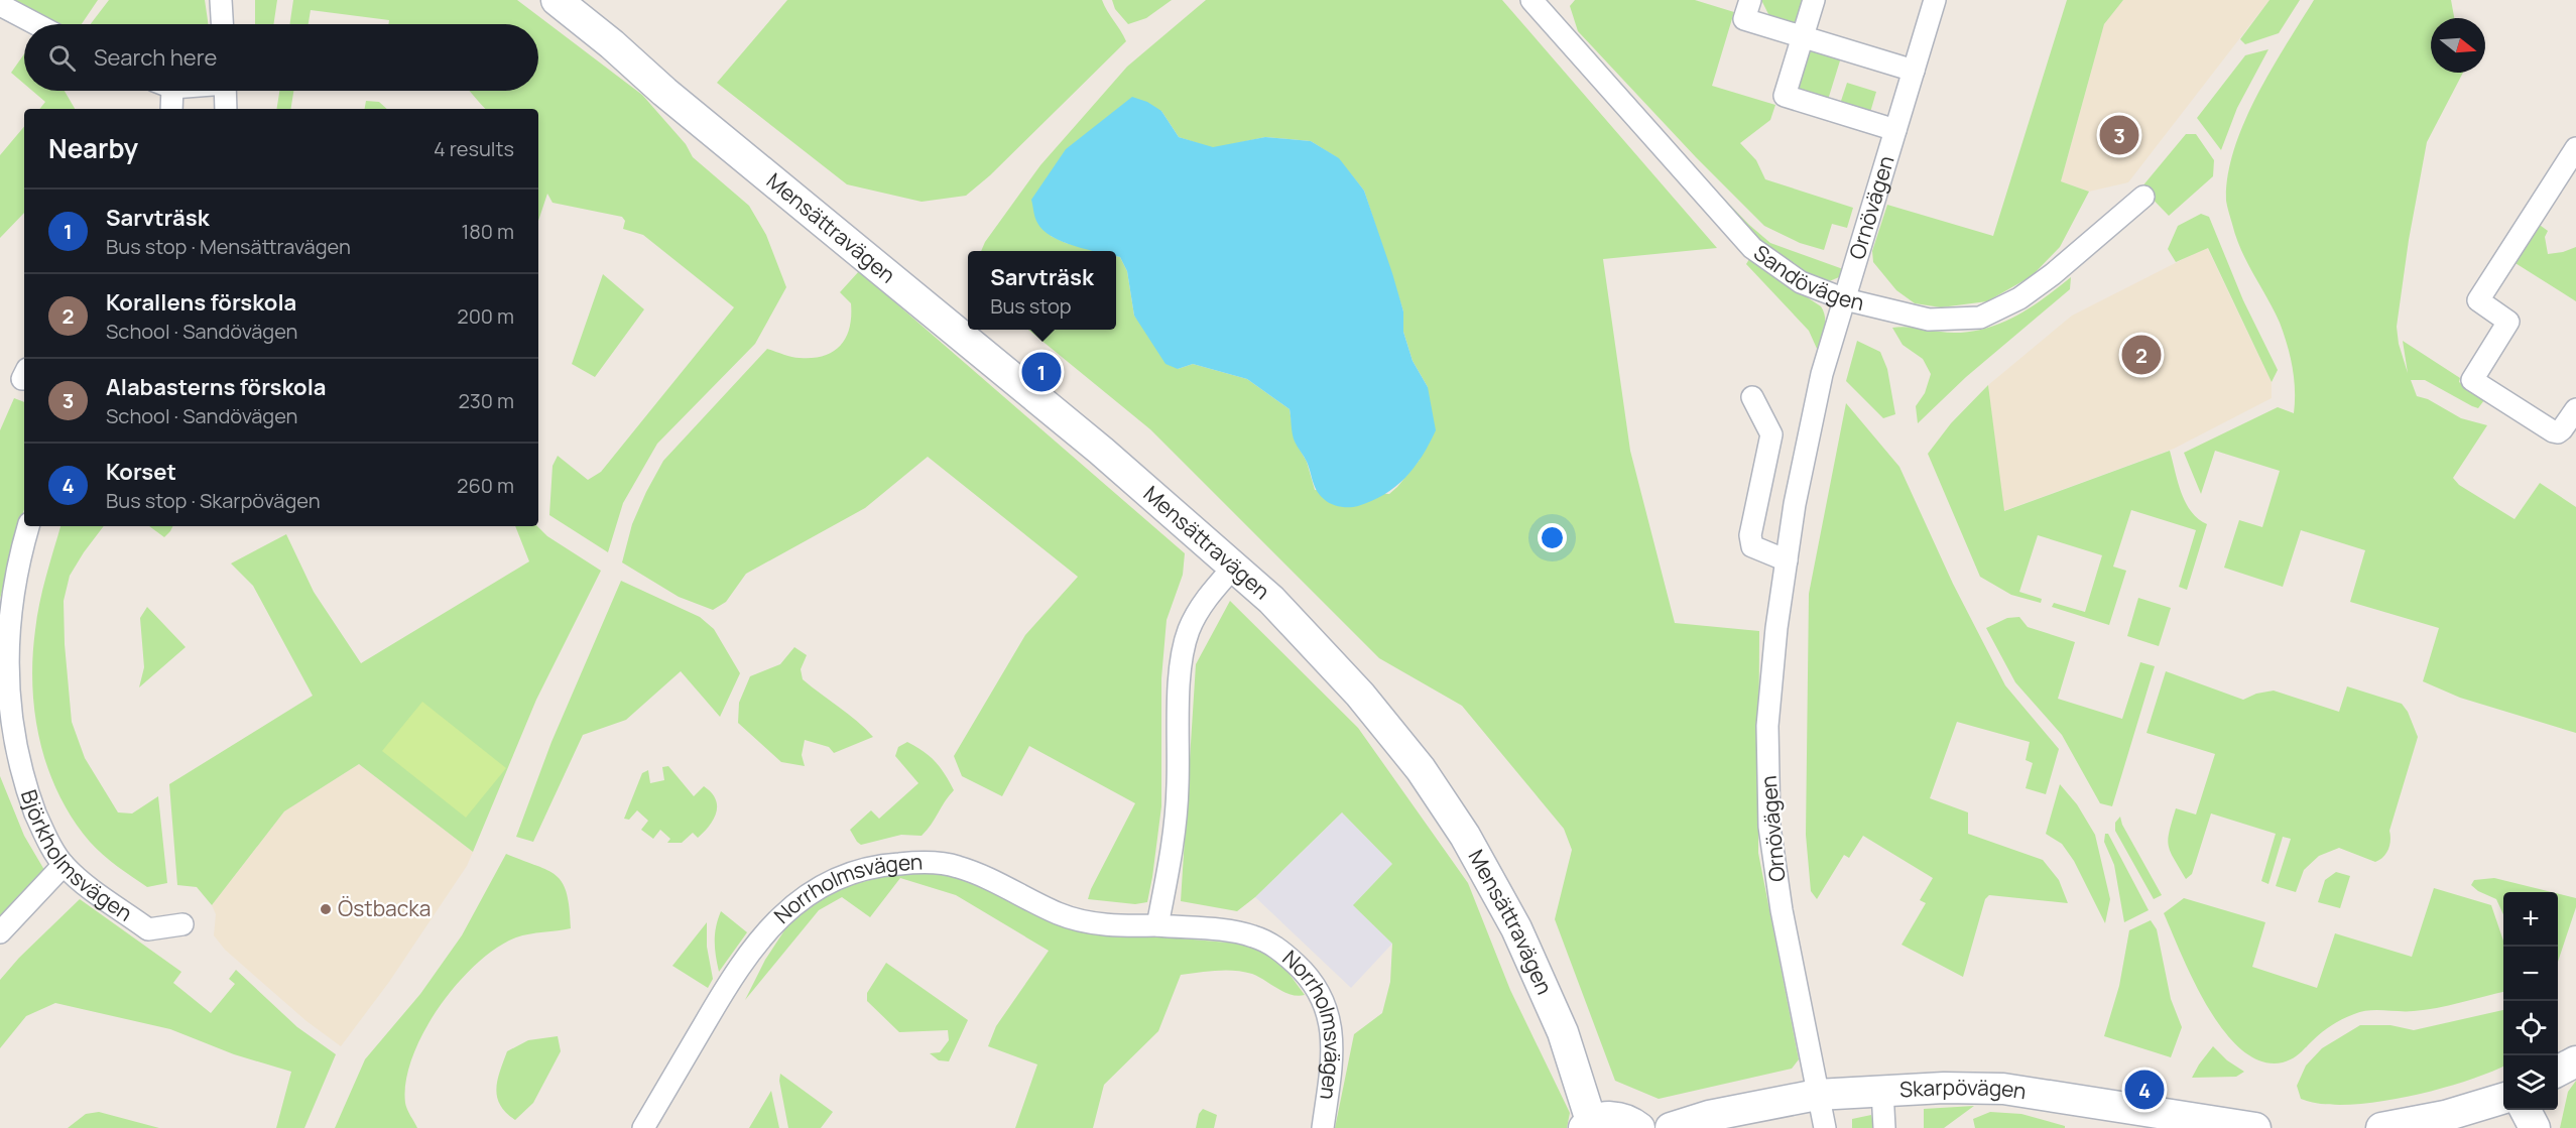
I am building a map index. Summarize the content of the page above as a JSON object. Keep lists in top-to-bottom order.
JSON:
{
  "streets": {
    "street": [
      "Ornövägen",
      "Mensättravägen",
      "Sandövägen",
      "Björkholmsvägen",
      "Norrholmsvägen",
      "Skarpövägen"
    ]
  },
  "crossings": [
    ["Ornövägen", "Sandövägen"],
    ["Ornövägen", "Skarpövägen"]
  ],
  "places": ["Östbacka"],
  "north": "right",
  "page": {
    "search": "Search here",
    "heading": ["Nearby", "4 results"],
    "pins": [
      "3",
      "2",
      "1",
      "4"
    ],
    "list": [
      {
        "mark": "1",
        "name": "Sarvträsk",
        "note": "Bus stop · Mensättravägen",
        "value": "180 m"
      },
      {
        "mark": "2",
        "name": "Korallens förskola",
        "note": "School · Sandövägen",
        "value": "200 m"
      },
      {
        "mark": "3",
        "name": "Alabasterns förskola",
        "note": "School · Sandövägen",
        "value": "230 m"
      },
      {
        "mark": "4",
        "name": "Korset",
        "note": "Bus stop · Skarpövägen",
        "value": "260 m"
      }
    ],
    "popup": ["Sarvträsk", "Bus stop"],
    "map_buttons": ["+", "−"]
  }
}
